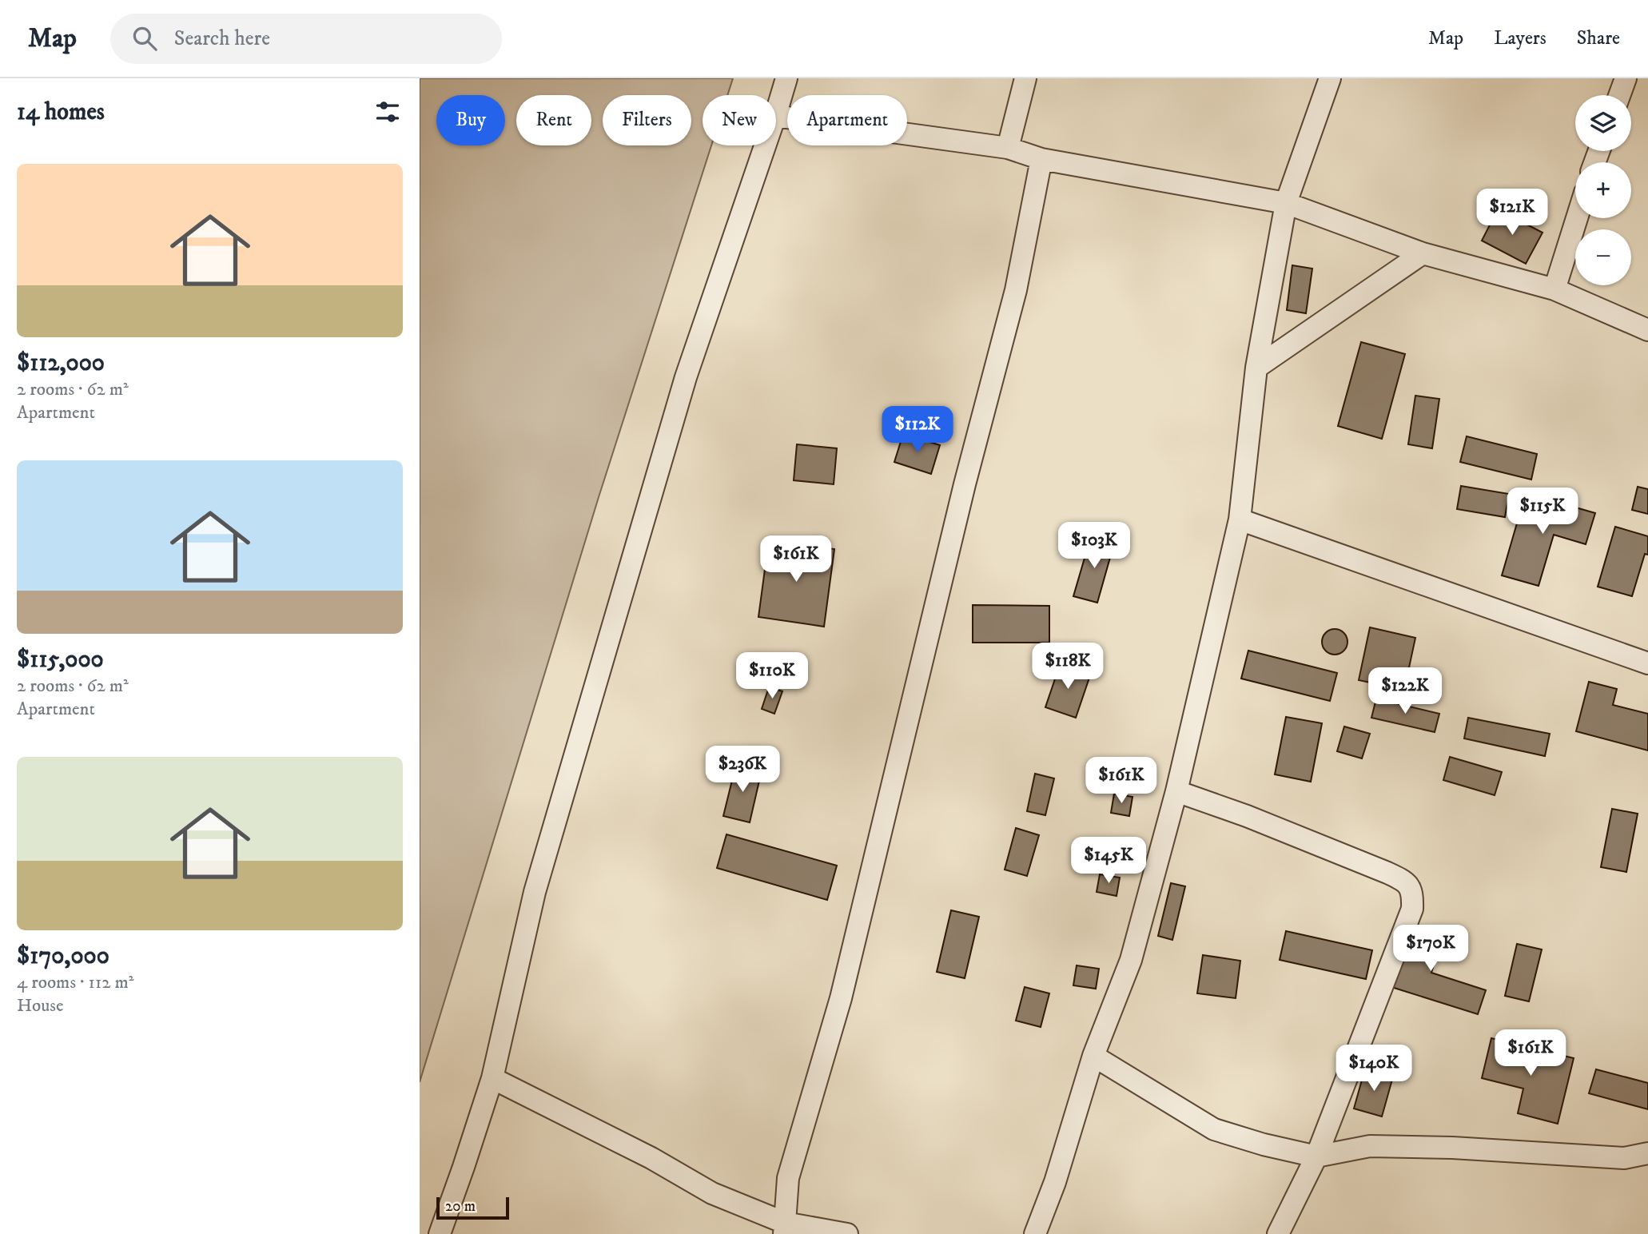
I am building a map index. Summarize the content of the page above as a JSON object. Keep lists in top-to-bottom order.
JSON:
{
  "scale_bar": "20 m",
  "page": {
    "header": "Map",
    "search": "Search here",
    "nav": ["Map", "Layers", "Share"],
    "heading": "14 homes",
    "map_buttons": ["+", "−"],
    "chip": [
      "Buy",
      "Rent",
      "Filters",
      "New",
      "Apartment"
    ],
    "list": [
      {
        "name": "$112,000",
        "note": "2 rooms · 62 m² · Apartment"
      },
      {
        "name": "$115,000",
        "note": "2 rooms · 62 m² · Apartment"
      },
      {
        "name": "$170,000",
        "note": "4 rooms · 112 m² · House"
      }
    ],
    "price": [
      "$121K",
      "$112K",
      "$115K",
      "$103K",
      "$161K",
      "$118K",
      "$110K",
      "$122K",
      "$236K",
      "$161K",
      "$145K",
      "$170K",
      "$161K",
      "$140K"
    ],
    "scale": "20 m"
  }
}
